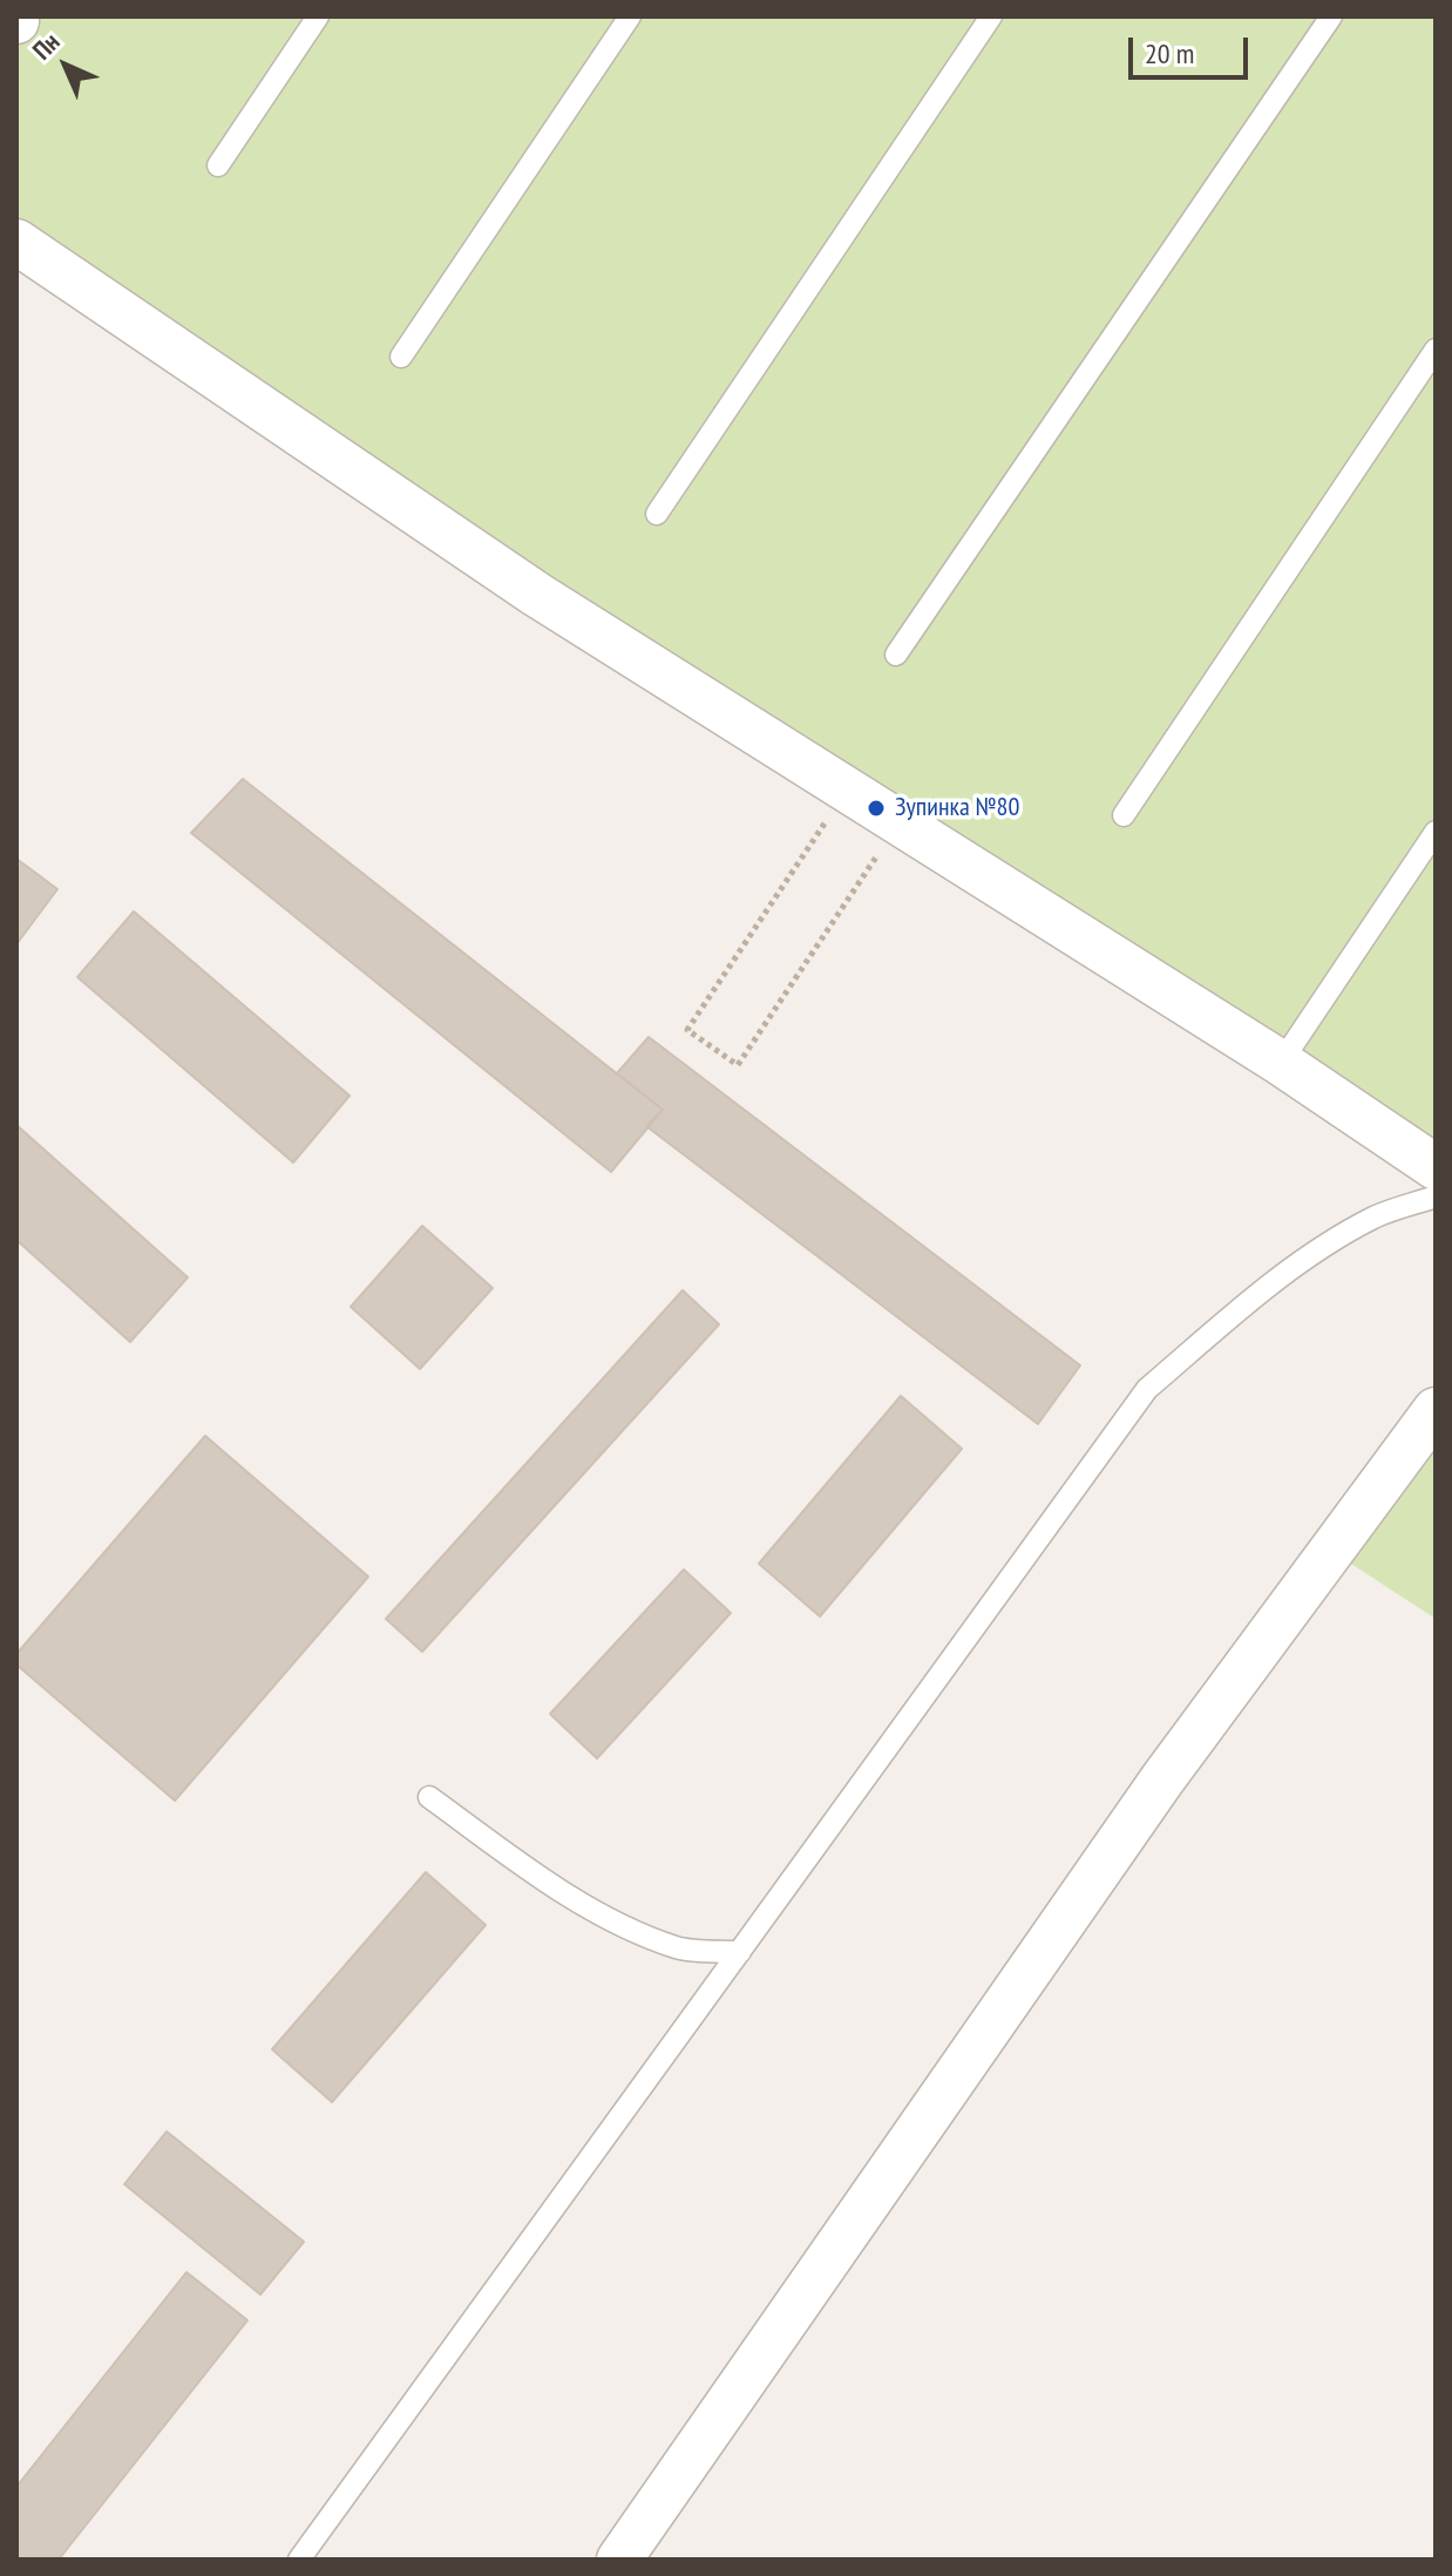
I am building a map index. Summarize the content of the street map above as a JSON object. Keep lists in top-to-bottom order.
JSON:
{
  "places": ["Зупинка №80"],
  "scale_bar": "20 m",
  "north": "top left"
}
